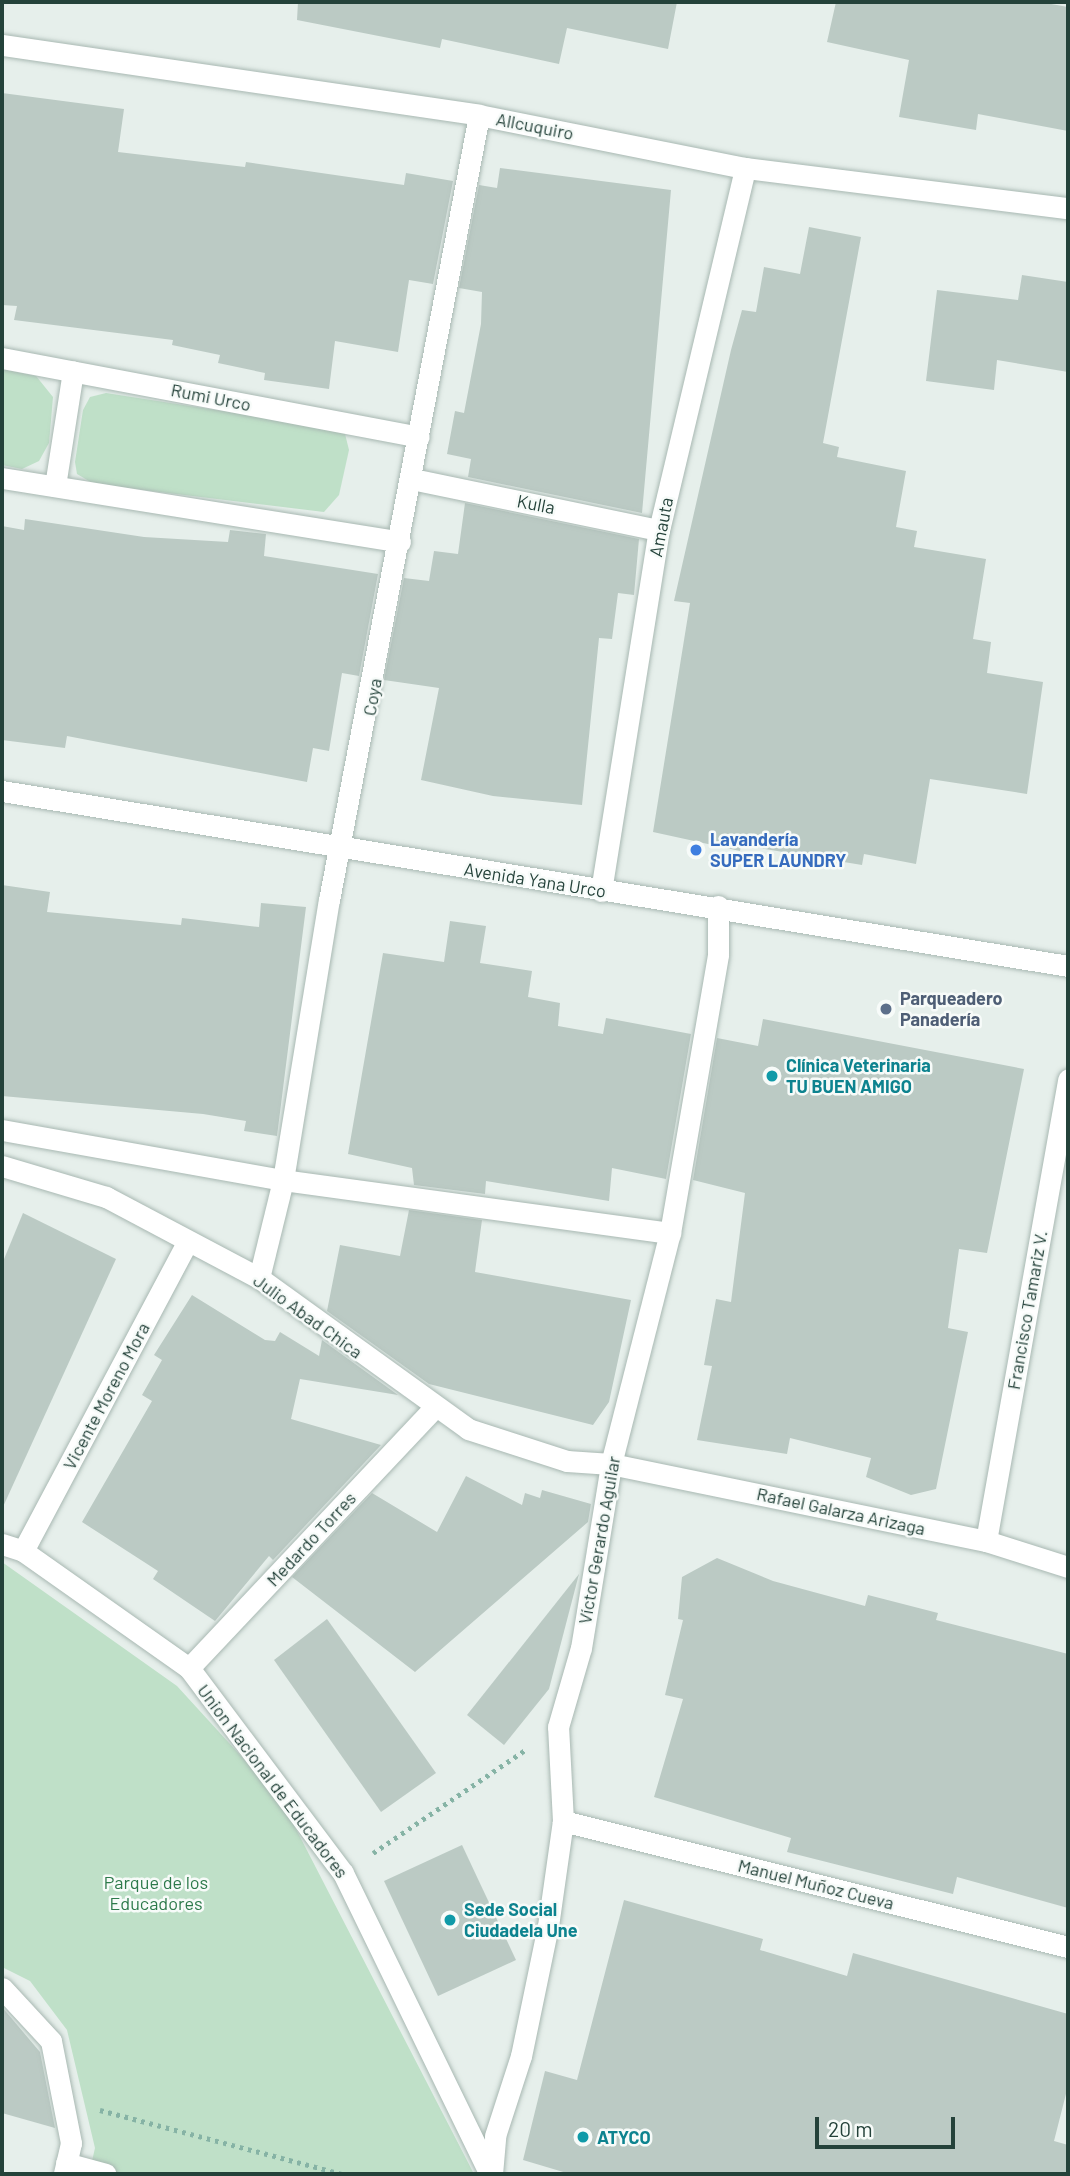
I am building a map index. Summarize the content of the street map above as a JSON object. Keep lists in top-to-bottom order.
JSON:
{
  "streets": {
    "street": [
      "Allcuquiro",
      "Rumi Urco",
      "Kulla",
      "Amauta",
      "Coya",
      "Avenida Yana Urco",
      "Francisco Tamariz V.",
      "Julio Abad Chica",
      "Vicente Moreno Mora",
      "Rafael Galarza Arizaga",
      "Medardo Torres",
      "Víctor Gerardo Aguilar",
      "Union Nacional de Educadores",
      "Manuel Muñoz Cueva"
    ]
  },
  "crossings": [
    ["Allcuquiro", "Amauta"],
    ["Allcuquiro", "Coya"],
    ["Rumi Urco", "Coya"],
    ["Kulla", "Amauta"],
    ["Kulla", "Coya"],
    ["Amauta", "Avenida Yana Urco"],
    ["Coya", "Avenida Yana Urco"],
    ["Coya", "Julio Abad Chica"],
    ["Avenida Yana Urco", "Víctor Gerardo Aguilar"],
    ["Francisco Tamariz V.", "Rafael Galarza Arizaga"],
    ["Julio Abad Chica", "Vicente Moreno Mora"],
    ["Julio Abad Chica", "Rafael Galarza Arizaga"],
    ["Julio Abad Chica", "Medardo Torres"],
    ["Julio Abad Chica", "Víctor Gerardo Aguilar"],
    ["Vicente Moreno Mora", "Union Nacional de Educadores"],
    ["Rafael Galarza Arizaga", "Víctor Gerardo Aguilar"],
    ["Medardo Torres", "Union Nacional de Educadores"],
    ["Víctor Gerardo Aguilar", "Union Nacional de Educadores"],
    ["Víctor Gerardo Aguilar", "Manuel Muñoz Cueva"]
  ],
  "parks": ["Parque de los Educadores"],
  "places": [
    "Lavandería SUPER LAUNDRY",
    "Parqueadero Panadería",
    "Clínica Veterinaria TU BUEN AMIGO",
    "Sede Social Ciudadela Une",
    "ATYCO"
  ],
  "scale_bar": "20 m"
}
